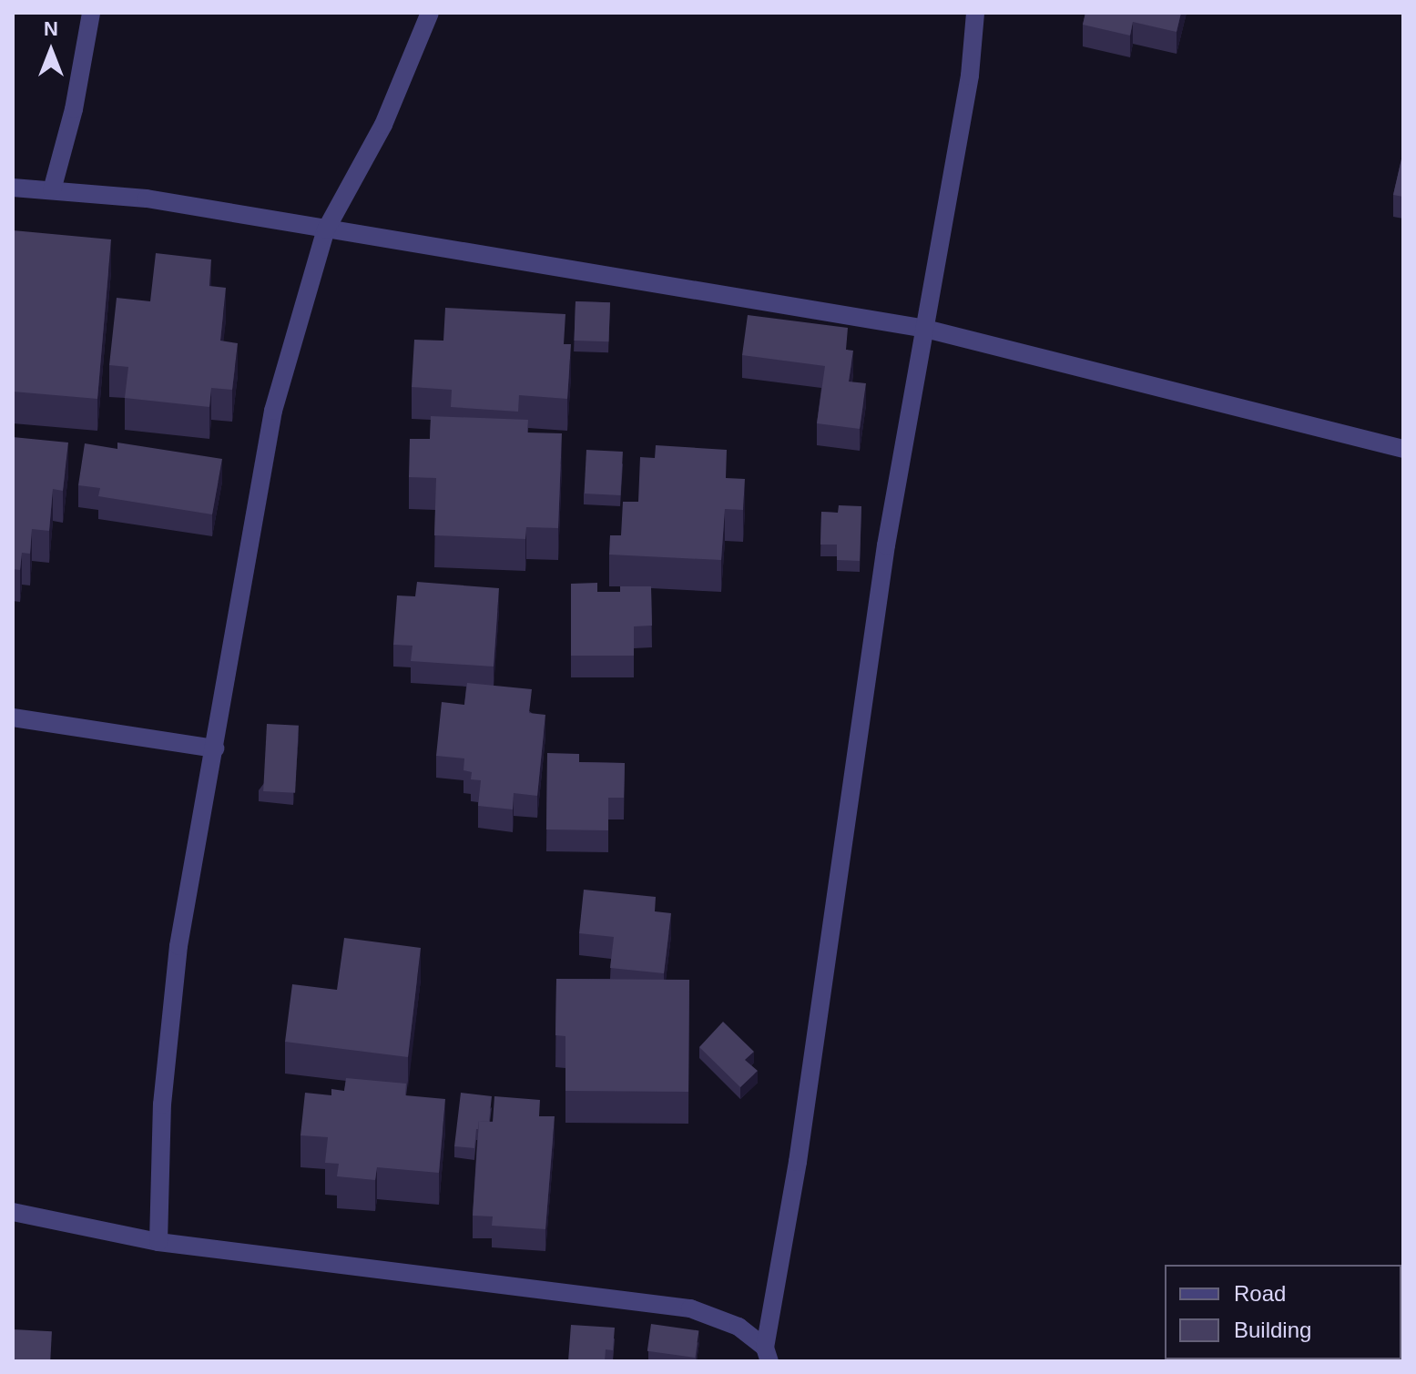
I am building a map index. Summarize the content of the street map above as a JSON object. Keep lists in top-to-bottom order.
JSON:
{
  "legend": ["Road", "Building"],
  "north": "top"
}
